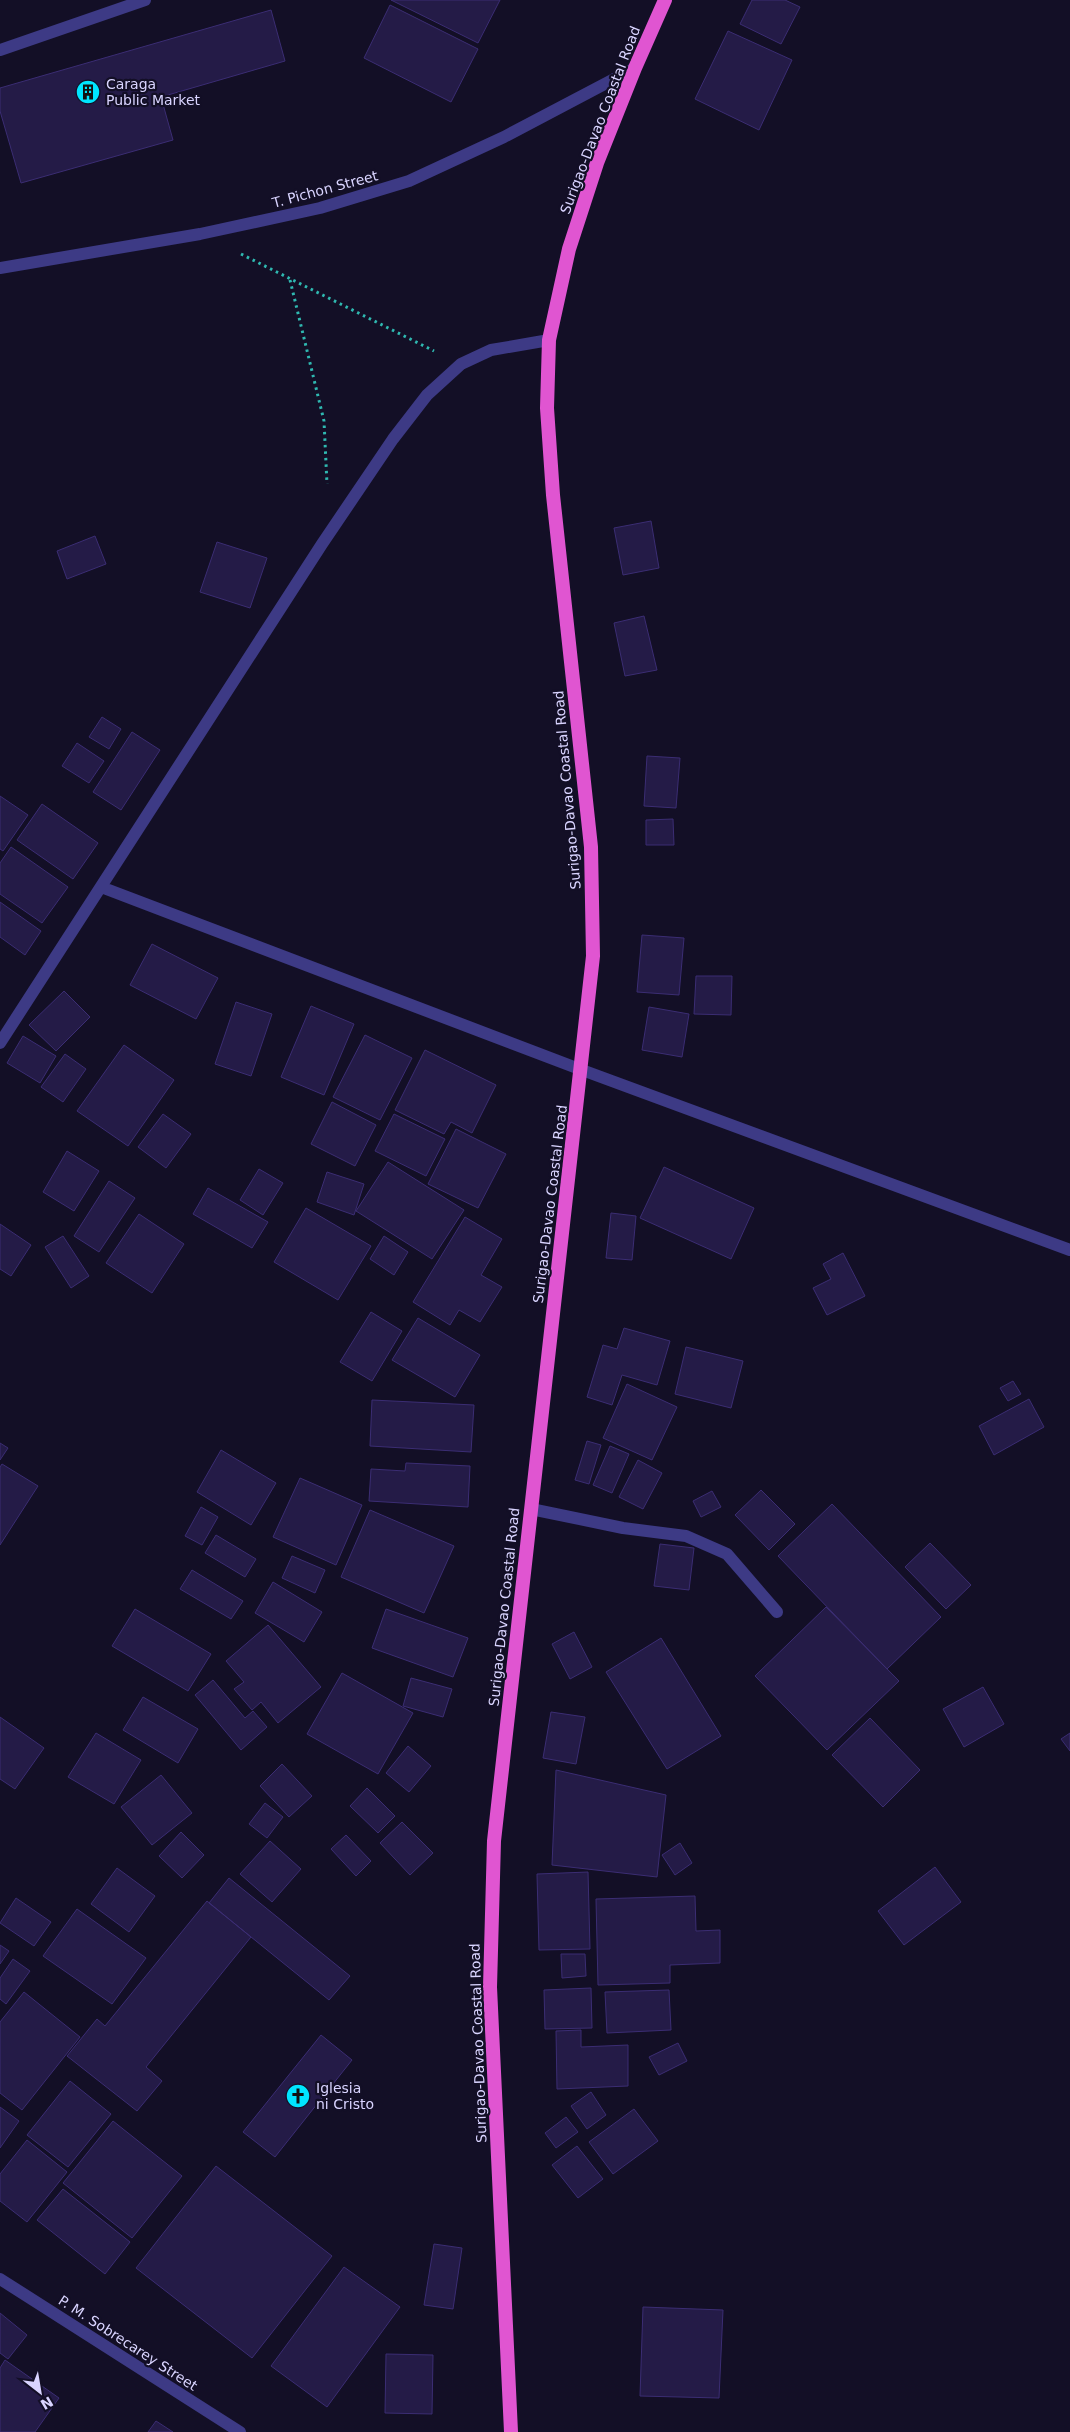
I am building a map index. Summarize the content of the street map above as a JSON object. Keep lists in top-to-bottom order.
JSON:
{
  "streets": {
    "highway": ["Surigao-Davao Coastal Road"],
    "street": ["T. Pichon Street", "P. M. Sobrecarey Street"]
  },
  "crossings": [
    ["Surigao-Davao Coastal Road", "T. Pichon Street"]
  ],
  "places": {
    "building": ["Caraga Public Market"],
    "church": ["Iglesia ni Cristo"]
  },
  "north": "bottom right"
}
